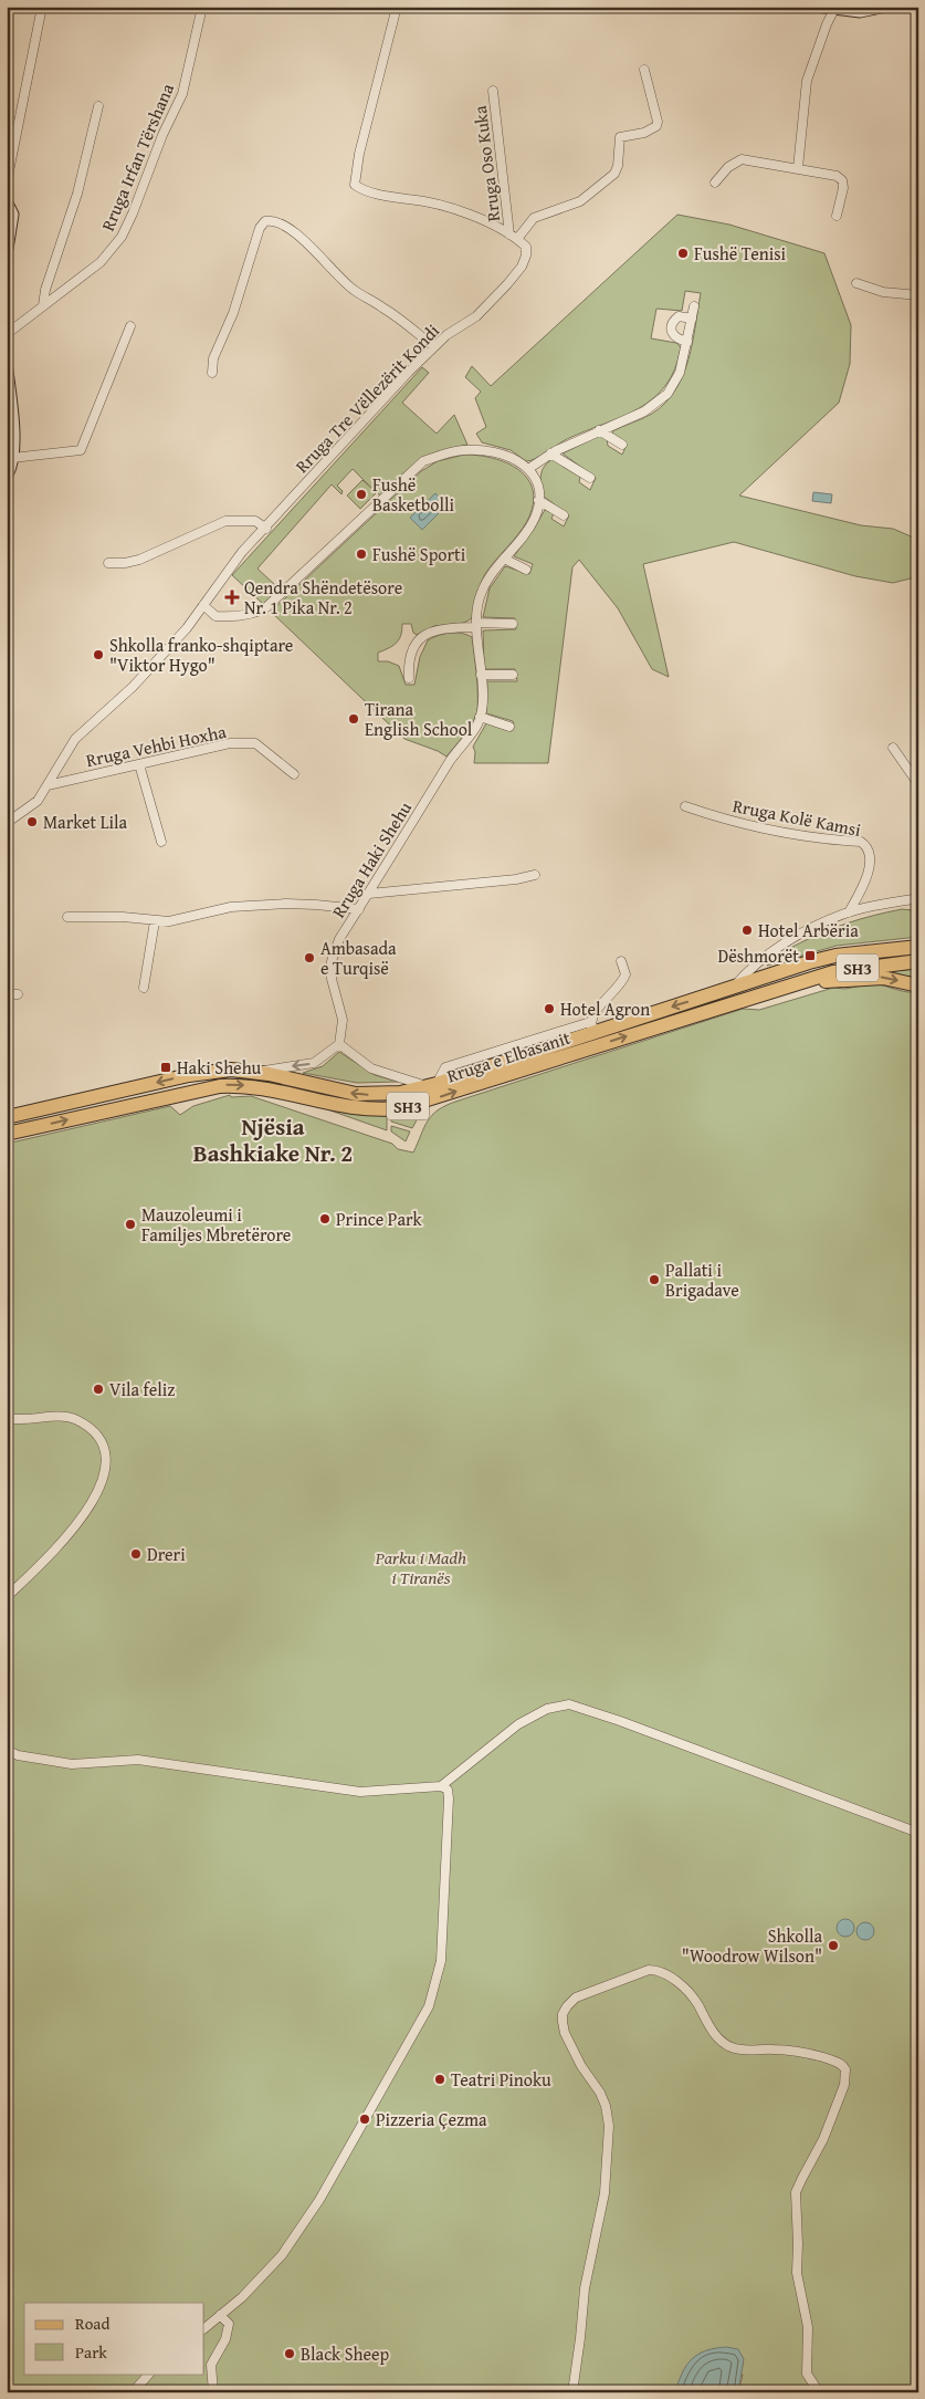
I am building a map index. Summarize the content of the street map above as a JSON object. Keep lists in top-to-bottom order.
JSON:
{
  "streets": {
    "main road": ["SH3", "Rruga e Elbasanit"],
    "street": [
      "Rruga Irfan Tërshana",
      "Rruga Oso Kuka",
      "Rruga Tre Vëllezërit Kondi",
      "Rruga Vehbi Hoxha",
      "Rruga Kolë Kamsi",
      "Rruga Haki Shehu"
    ]
  },
  "crossings": [
    ["Rruga Oso Kuka", "Rruga Tre Vëllezërit Kondi"],
    ["Rruga Tre Vëllezërit Kondi", "Rruga Vehbi Hoxha"]
  ],
  "districts": ["Njësia Bashkiake Nr. 2"],
  "parks": ["Parku i Madh i Tiranës"],
  "places": {
    "other": [
      "Fushë Tenisi",
      "Fushë Basketbolli",
      "Fushë Sporti",
      "Shkolla franko-shqiptare \"Viktor Hygo\"",
      "Tirana English School",
      "Market Lila",
      "Hotel Arbëria",
      "Ambasada e Turqisë",
      "Hotel Agron",
      "Prince Park",
      "Mauzoleumi i Familjes Mbretërore",
      "Pallati i Brigadave",
      "Vila feliz",
      "Dreri",
      "Shkolla \"Woodrow Wilson\"",
      "Teatri Pinoku",
      "Pizzeria Çezma",
      "Black Sheep"
    ],
    "health": ["Qendra Shëndetësore Nr. 1 Pika Nr. 2"],
    "transit": ["Dëshmorët", "Haki Shehu"]
  },
  "legend": ["Road", "Park"]
}
